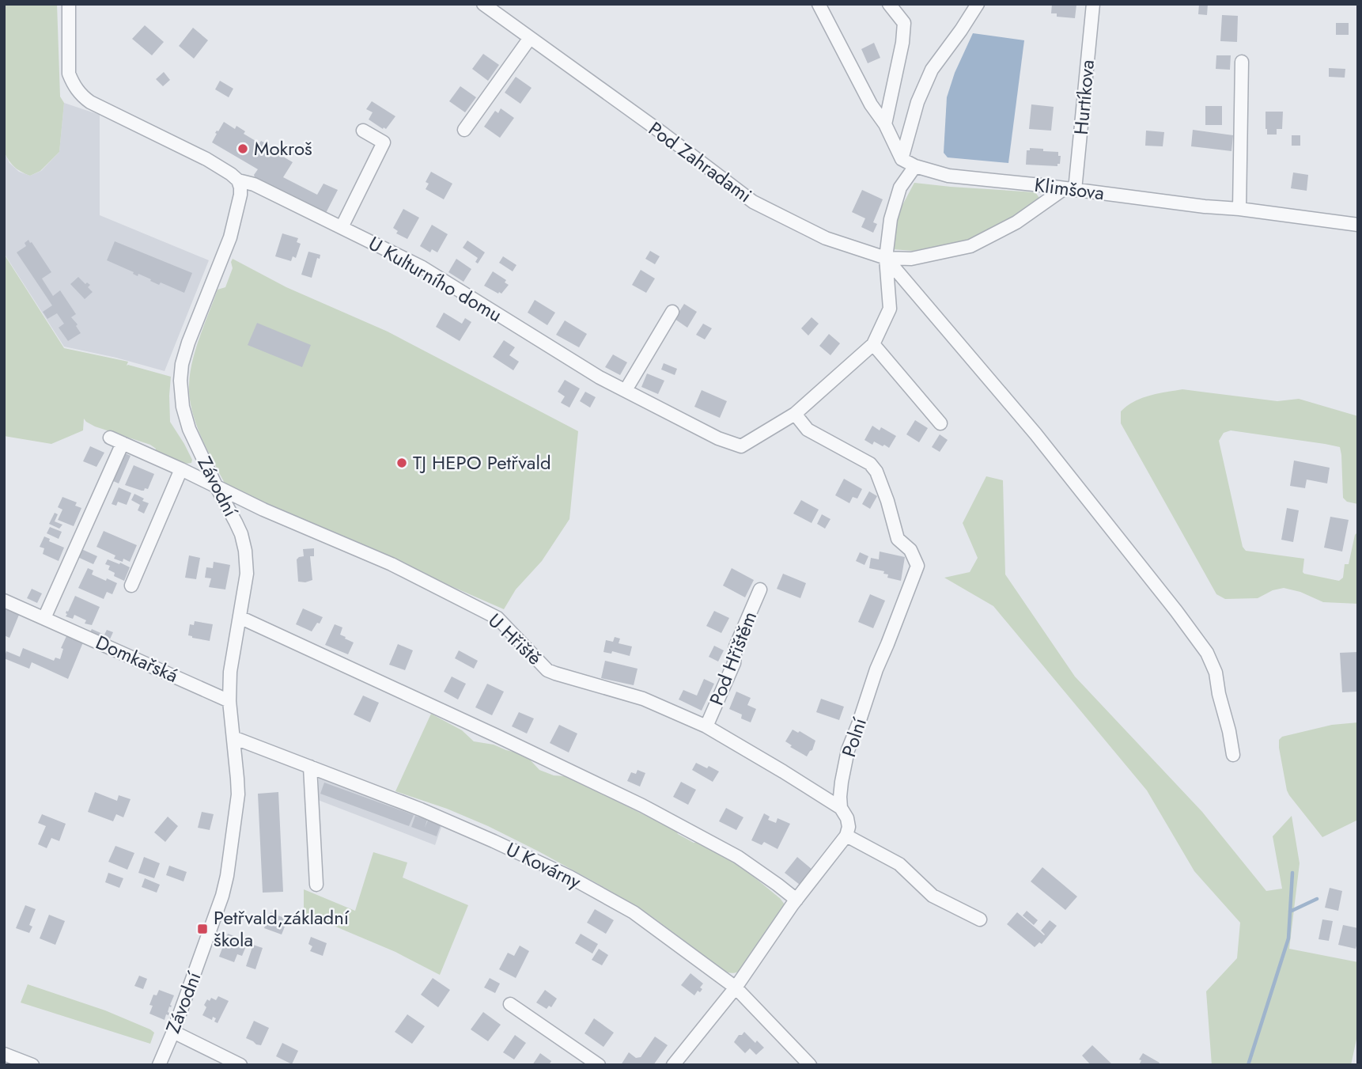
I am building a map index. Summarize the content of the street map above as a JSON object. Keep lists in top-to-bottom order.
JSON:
{
  "streets": {
    "street": [
      "Hurtíkova",
      "Pod Zahradami",
      "Klimšova",
      "U Kulturního domu",
      "Závodní",
      "U Hřiště",
      "Pod Hřištěm",
      "Domkařská",
      "Polní",
      "U Kovárny"
    ]
  },
  "crossings": [
    ["Hurtíkova", "Klimšova"],
    ["Pod Zahradami", "U Kulturního domu"],
    ["Klimšova", "U Kulturního domu"],
    ["U Kulturního domu", "Závodní"],
    ["U Kulturního domu", "Polní"],
    ["Závodní", "U Hřiště"],
    ["Závodní", "Domkařská"],
    ["Závodní", "U Kovárny"],
    ["U Hřiště", "Pod Hřištěm"],
    ["U Hřiště", "Polní"]
  ],
  "places": {
    "other": ["Mokroš", "TJ HEPO Petřvald"],
    "transit": ["Petřvald,základní škola"]
  }
}
